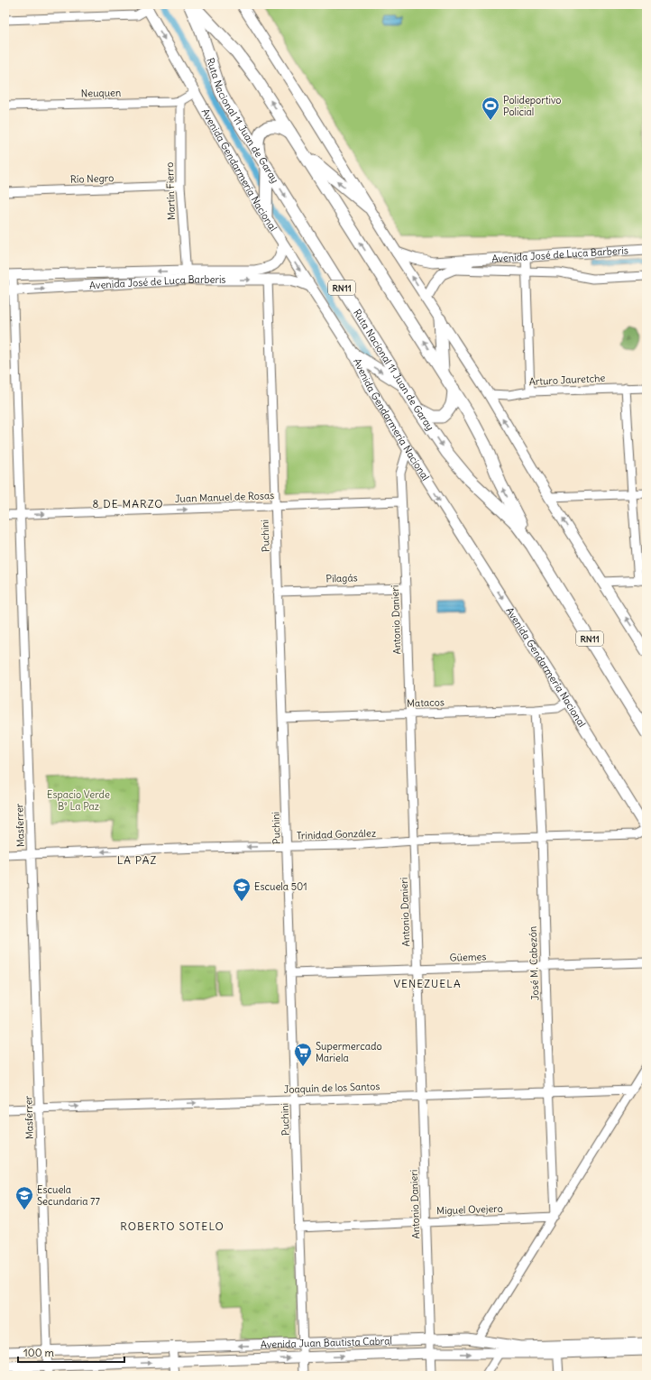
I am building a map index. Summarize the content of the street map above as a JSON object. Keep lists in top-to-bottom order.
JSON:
{
  "streets": {
    "highway": ["Ruta Nacional 11 Juan de Garay", "RN11"],
    "main road": ["Avenida Gendarmería Nacional", "Avenida José de Luca Barberis", "Avenida Juan Bautista Cabral"],
    "street": [
      "Neuquen",
      "Río Negro",
      "Martín Fierro",
      "Arturo Jauretche",
      "Juan Manuel de Rosas",
      "Puchini",
      "Pilagás",
      "Antonio Danieri",
      "Matacos",
      "Masferrer",
      "Trinidad González",
      "Güemes",
      "José M. Cabezón",
      "Joaquín de los Santos",
      "Miguel Ovejero"
    ]
  },
  "crossings": [
    ["Neuquen", "Avenida Gendarmería Nacional"],
    ["Neuquen", "Martín Fierro"],
    ["Avenida Gendarmería Nacional", "Avenida José de Luca Barberis"],
    ["Avenida Gendarmería Nacional", "Antonio Danieri"],
    ["Avenida Gendarmería Nacional", "Matacos"],
    ["Avenida Gendarmería Nacional", "Trinidad González"],
    ["Río Negro", "Martín Fierro"],
    ["Martín Fierro", "Avenida José de Luca Barberis"],
    ["Avenida José de Luca Barberis", "Puchini"],
    ["Avenida José de Luca Barberis", "Masferrer"],
    ["Juan Manuel de Rosas", "Puchini"],
    ["Juan Manuel de Rosas", "Antonio Danieri"],
    ["Juan Manuel de Rosas", "Masferrer"],
    ["Puchini", "Pilagás"],
    ["Puchini", "Matacos"],
    ["Puchini", "Trinidad González"],
    ["Puchini", "Güemes"],
    ["Puchini", "Joaquín de los Santos"],
    ["Puchini", "Miguel Ovejero"],
    ["Puchini", "Avenida Juan Bautista Cabral"],
    ["Pilagás", "Antonio Danieri"],
    ["Antonio Danieri", "Matacos"],
    ["Antonio Danieri", "Trinidad González"],
    ["Antonio Danieri", "Güemes"],
    ["Antonio Danieri", "Joaquín de los Santos"],
    ["Antonio Danieri", "Miguel Ovejero"],
    ["Antonio Danieri", "Avenida Juan Bautista Cabral"],
    ["Matacos", "José M. Cabezón"],
    ["Masferrer", "Trinidad González"],
    ["Masferrer", "Joaquín de los Santos"],
    ["Masferrer", "Avenida Juan Bautista Cabral"],
    ["Trinidad González", "José M. Cabezón"],
    ["Güemes", "José M. Cabezón"],
    ["José M. Cabezón", "Joaquín de los Santos"],
    ["José M. Cabezón", "Miguel Ovejero"]
  ],
  "one_way": [
    "Avenida Gendarmería Nacional",
    "Juan Manuel de Rosas",
    "Trinidad González",
    "Joaquín de los Santos"
  ],
  "districts": [
    "8 DE MARZO",
    "LA PAZ",
    "VENEZUELA",
    "ROBERTO SOTELO"
  ],
  "parks": ["Espacio Verde B° La Paz"],
  "places": {
    "sports": ["Polideportivo Policial"],
    "school or university": ["Escuela 501", "Escuela Secundaria 77"],
    "supermarket": ["Supermercado Mariela"]
  },
  "scale_bar": "100 m"
}
